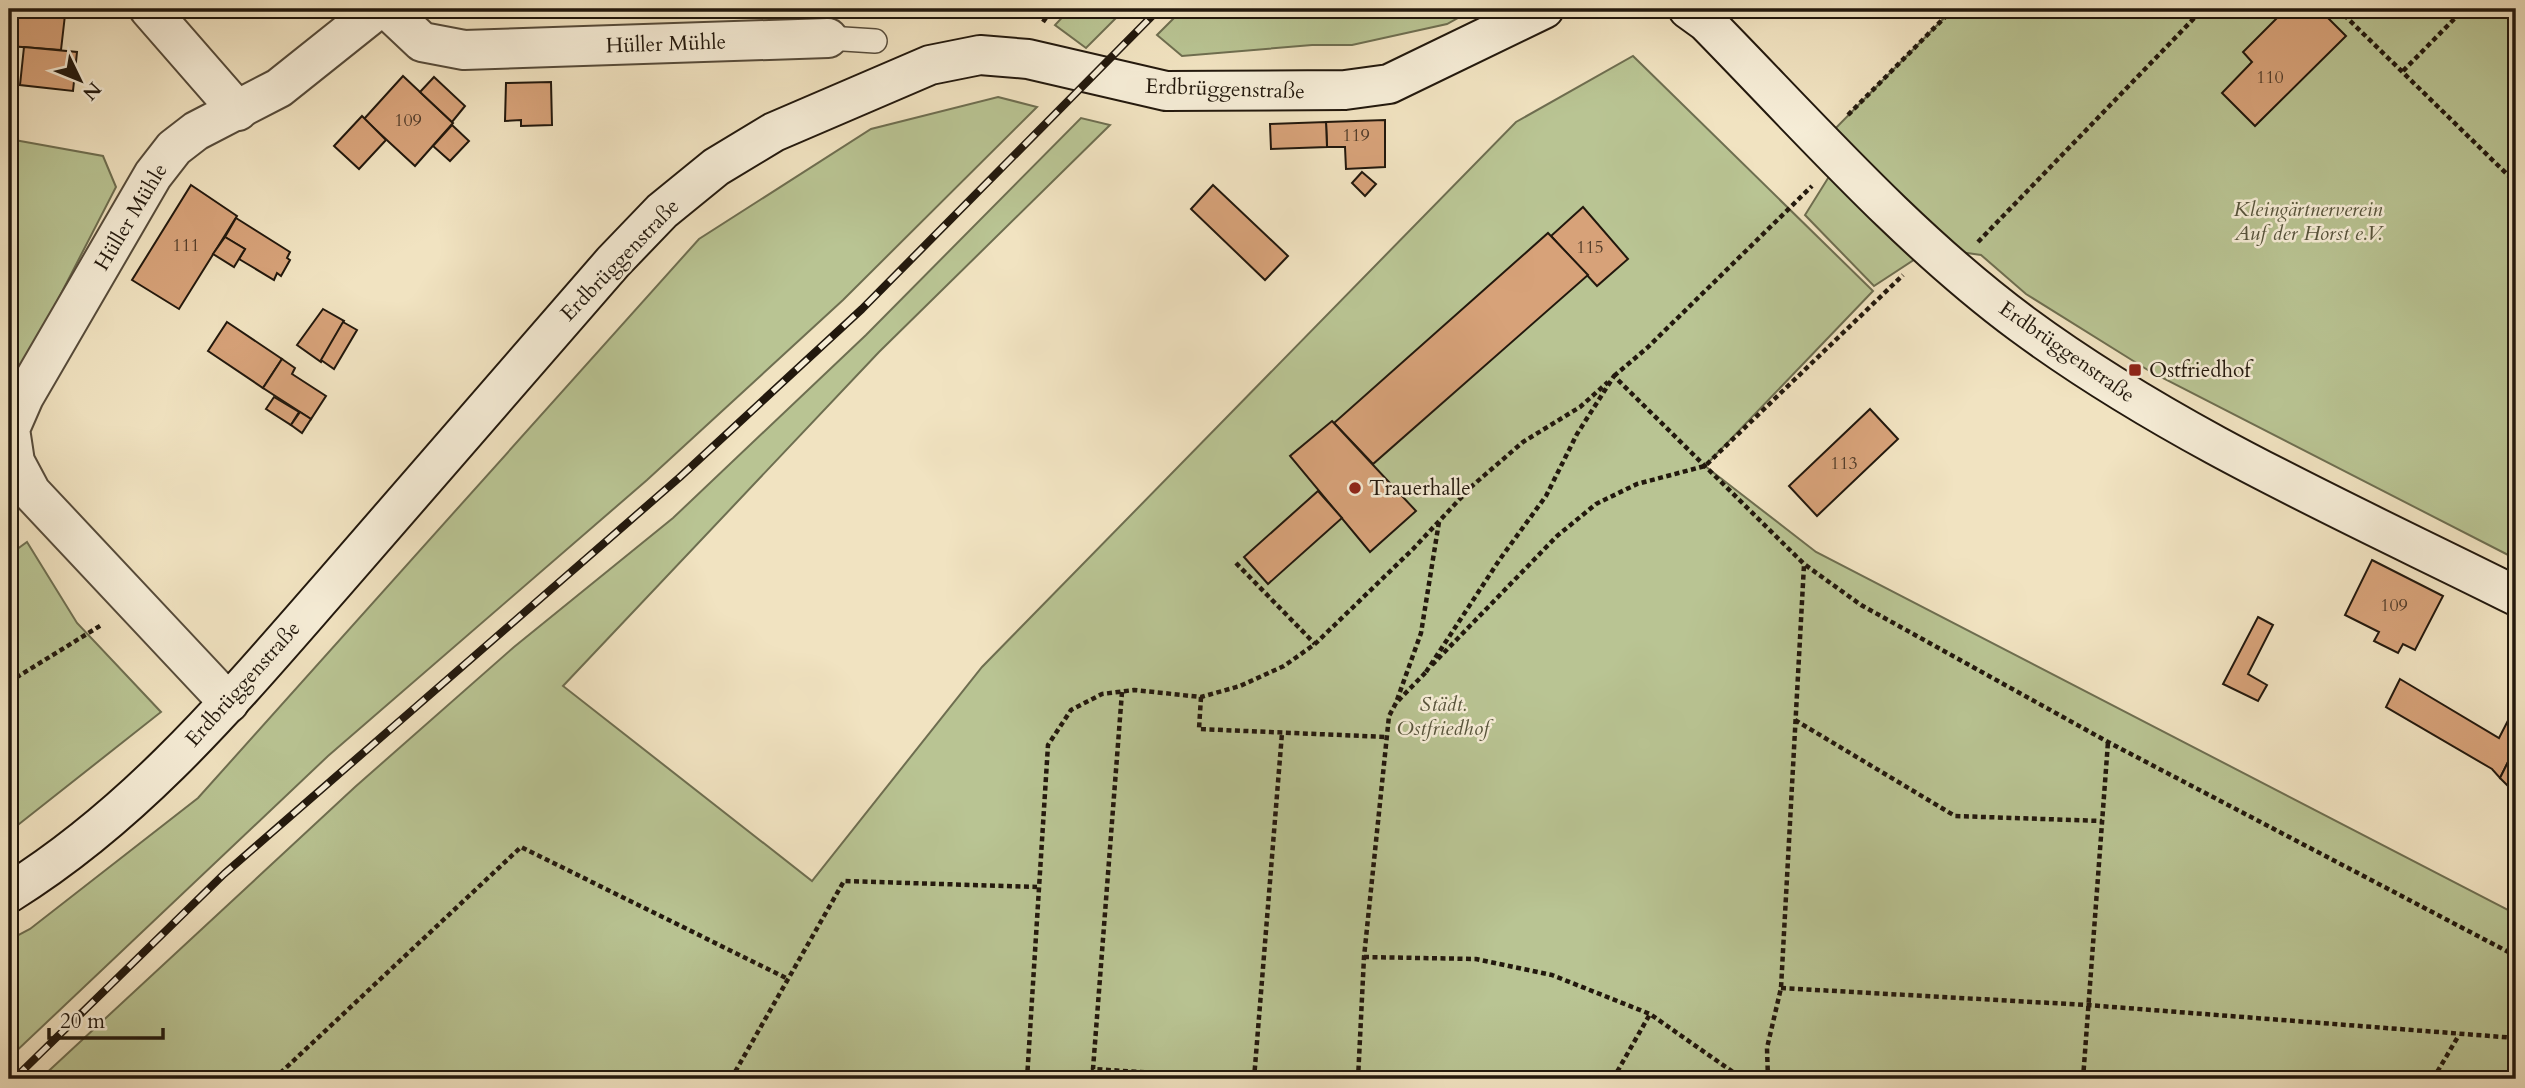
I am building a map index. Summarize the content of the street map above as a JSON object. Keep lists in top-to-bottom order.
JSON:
{
  "streets": {
    "street": ["Hüller Mühle", "Erdbrüggenstraße"]
  },
  "crossings": [
    ["Hüller Mühle", "Erdbrüggenstraße"]
  ],
  "parks": ["Kleingärtnerverein Auf der Horst e.V.", "Städt. Ostfriedhof"],
  "places": {
    "transit": ["Ostfriedhof"],
    "other": ["Trauerhalle"]
  },
  "house_numbers": [
    "110",
    "109",
    "119",
    "111",
    "115",
    "113",
    "109"
  ],
  "scale_bar": "20 m",
  "north": "bottom right"
}
